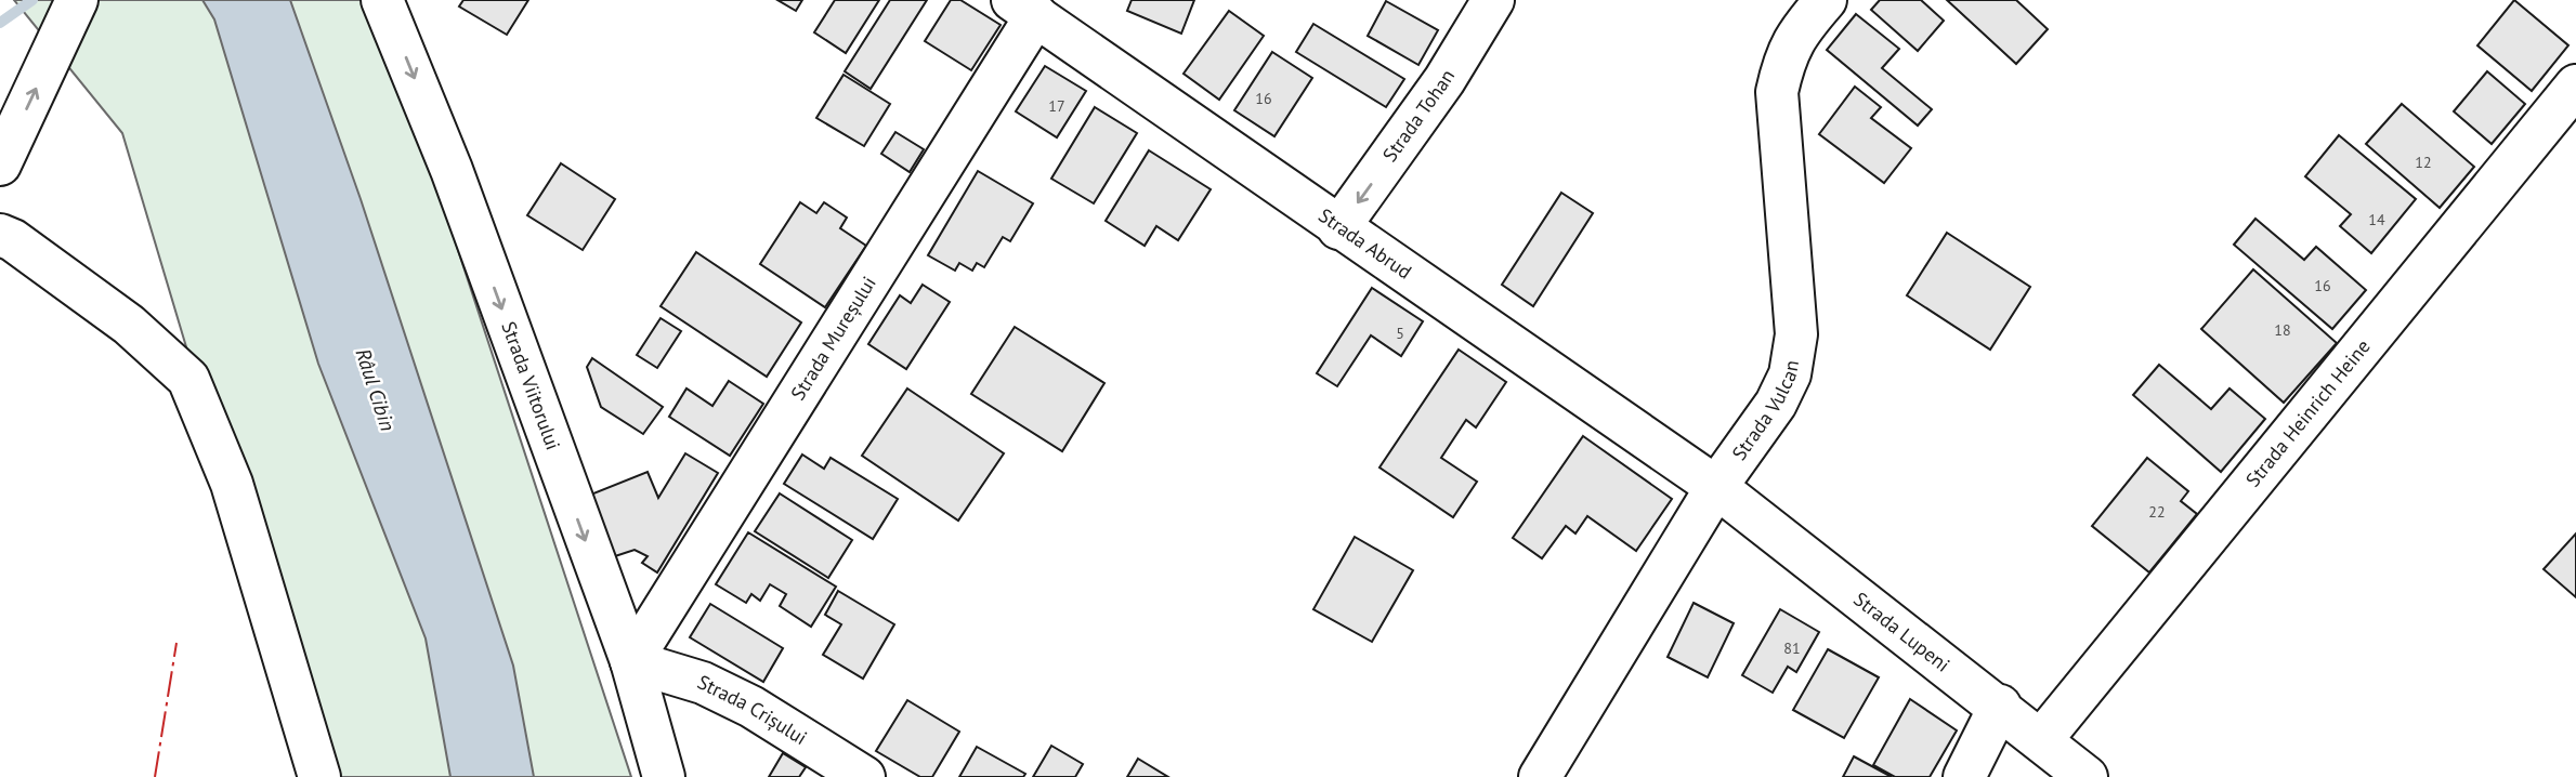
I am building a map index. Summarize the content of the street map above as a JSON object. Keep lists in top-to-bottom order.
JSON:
{
  "streets": {
    "main road": [
      "Strada Tohan",
      "Strada Abrud",
      "Strada Mureșului",
      "Strada Viitorului",
      "Strada Vulcan",
      "Strada Heinrich Heine",
      "Strada Lupeni",
      "Strada Crișului"
    ]
  },
  "crossings": [
    ["Strada Tohan", "Strada Abrud"],
    ["Strada Abrud", "Strada Mureșului"],
    ["Strada Abrud", "Strada Vulcan"],
    ["Strada Abrud", "Strada Lupeni"],
    ["Strada Mureșului", "Strada Viitorului"],
    ["Strada Mureșului", "Strada Crișului"],
    ["Strada Viitorului", "Strada Crișului"],
    ["Strada Vulcan", "Strada Lupeni"],
    ["Strada Heinrich Heine", "Strada Lupeni"]
  ],
  "one_way": ["Strada Tohan"],
  "water": ["Râul Cibin"],
  "house_numbers": [
    "16",
    "17",
    "12",
    "14",
    "16",
    "18",
    "5",
    "22",
    "81"
  ]
}
